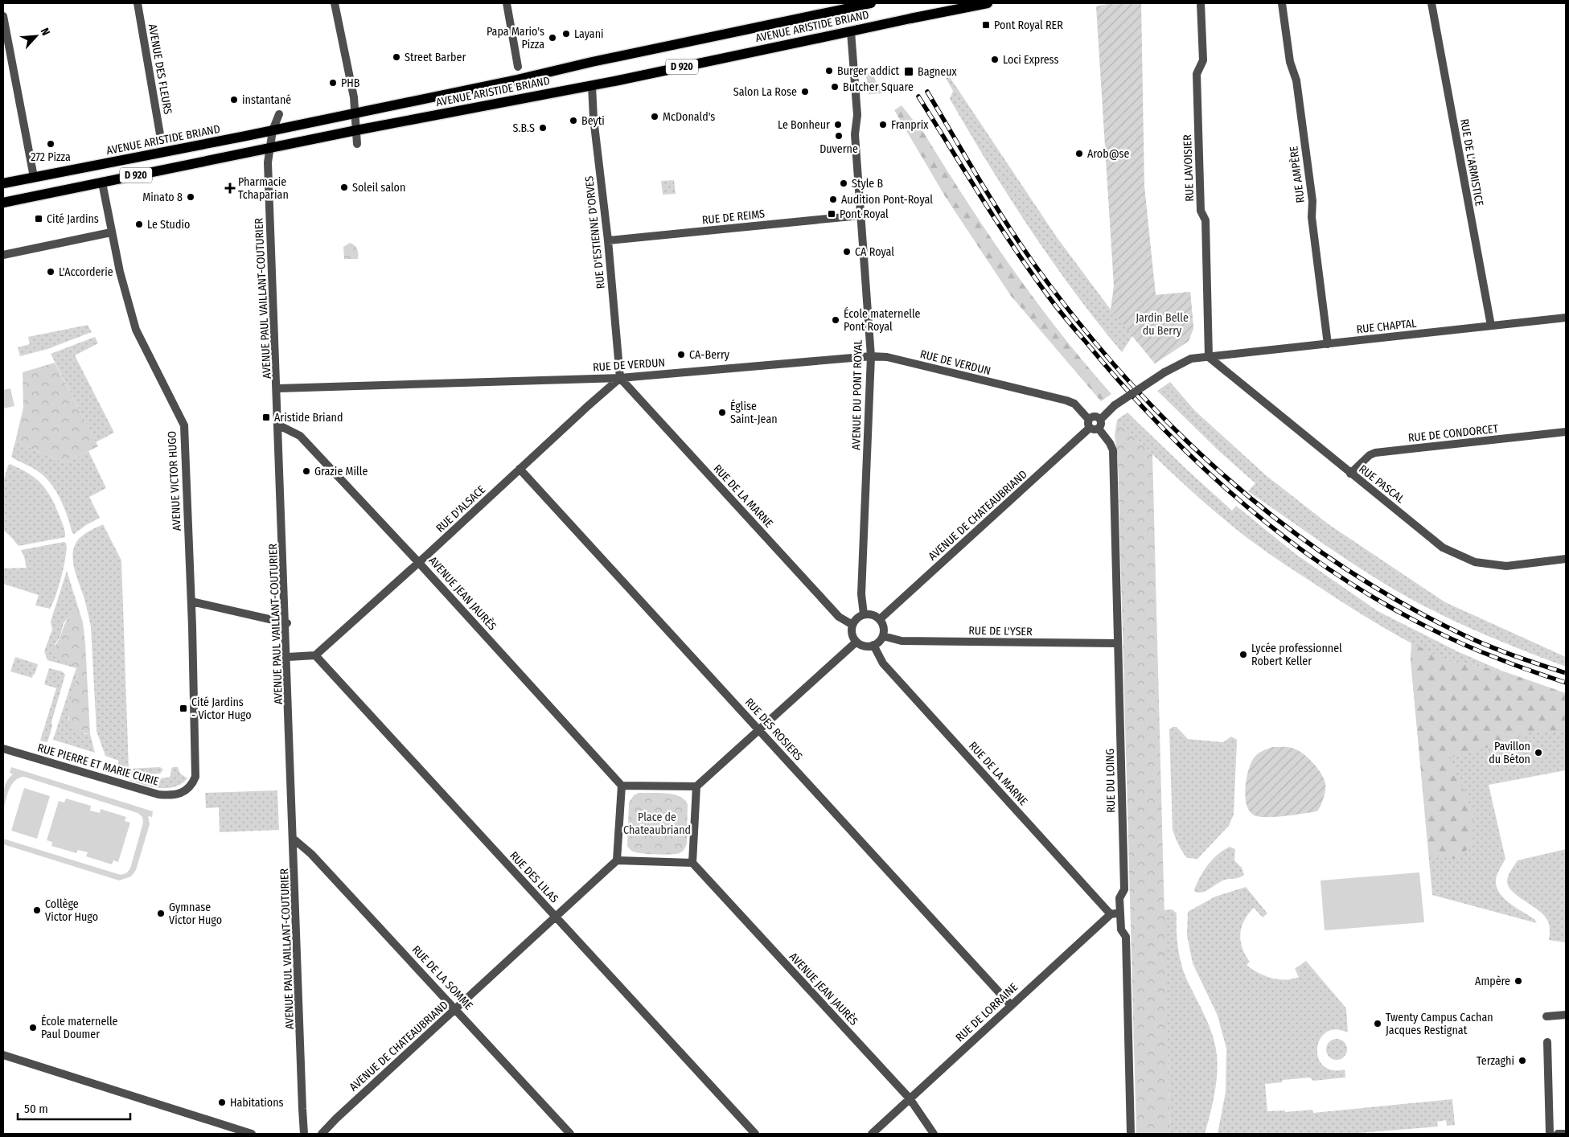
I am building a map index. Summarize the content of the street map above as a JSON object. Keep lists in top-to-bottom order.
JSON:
{
  "streets": {
    "main road": ["AVENUE ARISTIDE BRIAND", "D 920"],
    "street": [
      "AVENUE DES FLEURS",
      "RUE DE L'ARMISTICE",
      "RUE LAVOISIER",
      "RUE AMPÈRE",
      "RUE DE REIMS",
      "RUE D'ESTIENNE D'ORVES",
      "AVENUE PAUL VAILLANT-COUTURIER",
      "RUE CHAPTAL",
      "RUE DE VERDUN",
      "AVENUE DU PONT ROYAL",
      "RUE DE CONDORCET",
      "AVENUE VICTOR HUGO",
      "RUE PASCAL",
      "RUE DE LA MARNE",
      "RUE D'ALSACE",
      "AVENUE DE CHATEAUBRIAND",
      "AVENUE JEAN JAURÈS",
      "RUE DE L'YSER",
      "RUE DES ROSIERS",
      "RUE PIERRE ET MARIE CURIE",
      "RUE DU LOING",
      "RUE DES LILAS",
      "RUE DE LA SOMME",
      "RUE DE LORRAINE"
    ]
  },
  "crossings": [
    ["AVENUE ARISTIDE BRIAND", "RUE D'ESTIENNE D'ORVES"],
    ["AVENUE ARISTIDE BRIAND", "AVENUE PAUL VAILLANT-COUTURIER"],
    ["AVENUE ARISTIDE BRIAND", "AVENUE DU PONT ROYAL"],
    ["AVENUE ARISTIDE BRIAND", "AVENUE VICTOR HUGO"],
    ["RUE DE L'ARMISTICE", "RUE CHAPTAL"],
    ["RUE LAVOISIER", "RUE CHAPTAL"],
    ["RUE LAVOISIER", "RUE PASCAL"],
    ["RUE AMPÈRE", "RUE CHAPTAL"],
    ["RUE DE REIMS", "RUE D'ESTIENNE D'ORVES"],
    ["RUE DE REIMS", "AVENUE DU PONT ROYAL"],
    ["RUE D'ESTIENNE D'ORVES", "RUE DE VERDUN"],
    ["RUE D'ESTIENNE D'ORVES", "RUE DE LA MARNE"],
    ["RUE D'ESTIENNE D'ORVES", "RUE D'ALSACE"],
    ["AVENUE PAUL VAILLANT-COUTURIER", "RUE DE VERDUN"],
    ["AVENUE PAUL VAILLANT-COUTURIER", "AVENUE JEAN JAURÈS"],
    ["AVENUE PAUL VAILLANT-COUTURIER", "RUE DE LA SOMME"],
    ["RUE CHAPTAL", "RUE PASCAL"],
    ["RUE DE VERDUN", "AVENUE DU PONT ROYAL"],
    ["RUE DE VERDUN", "RUE DE LA MARNE"],
    ["RUE DE VERDUN", "RUE D'ALSACE"],
    ["RUE DE VERDUN", "AVENUE DE CHATEAUBRIAND"],
    ["RUE DE VERDUN", "RUE DU LOING"],
    ["AVENUE DU PONT ROYAL", "RUE DE LA MARNE"],
    ["AVENUE DU PONT ROYAL", "AVENUE DE CHATEAUBRIAND"],
    ["AVENUE DU PONT ROYAL", "RUE DE L'YSER"],
    ["RUE DE CONDORCET", "RUE PASCAL"],
    ["AVENUE VICTOR HUGO", "RUE PIERRE ET MARIE CURIE"],
    ["RUE DE LA MARNE", "RUE D'ALSACE"],
    ["RUE DE LA MARNE", "AVENUE DE CHATEAUBRIAND"],
    ["RUE DE LA MARNE", "RUE DE L'YSER"],
    ["RUE DE LA MARNE", "RUE DE LORRAINE"],
    ["RUE D'ALSACE", "AVENUE JEAN JAURÈS"],
    ["RUE D'ALSACE", "RUE DES ROSIERS"],
    ["RUE D'ALSACE", "RUE DES LILAS"],
    ["AVENUE DE CHATEAUBRIAND", "RUE DE L'YSER"],
    ["AVENUE DE CHATEAUBRIAND", "RUE DU LOING"],
    ["AVENUE DE CHATEAUBRIAND", "RUE DES LILAS"],
    ["AVENUE DE CHATEAUBRIAND", "RUE DE LA SOMME"],
    ["AVENUE JEAN JAURÈS", "RUE DE LORRAINE"],
    ["RUE DE L'YSER", "RUE DU LOING"],
    ["RUE DES ROSIERS", "RUE DE LORRAINE"]
  ],
  "parks": ["Jardin Belle du Berry", "Place de Chateaubriand"],
  "places": {
    "transit": [
      "Pont Royal RER",
      "Bagneux",
      "Pont Royal",
      "Cité Jardins",
      "Aristide Briand",
      "Cité Jardins - Victor Hugo"
    ],
    "other": [
      "Layani",
      "Papa Mario's Pizza",
      "Street Barber",
      "Loci Express",
      "Burger addict",
      "PHB",
      "Butcher Square",
      "Salon La Rose",
      "instantané",
      "McDonald's",
      "Beyti",
      "Le Bonheur",
      "Franprix",
      "S.B.S",
      "Duverne",
      "272 Pizza",
      "Arob@se",
      "Style B",
      "Soleil salon",
      "Minato 8",
      "Audition Pont-Royal",
      "Le Studio",
      "CA Royal",
      "L'Accorderie",
      "École maternelle Pont Royal",
      "CA-Berry",
      "Église Saint-Jean",
      "Grazie Mille",
      "Lycée professionnel Robert Keller",
      "Pavillon du Béton",
      "Collège Victor Hugo",
      "Gymnase Victor Hugo",
      "Ampère",
      "Twenty Campus Cachan Jacques Restignat",
      "École maternelle Paul Doumer",
      "Terzaghi",
      "Habitations"
    ],
    "health": ["Pharmacie Tchaparian"]
  },
  "scale_bar": "50 m",
  "north": "top right"
}
